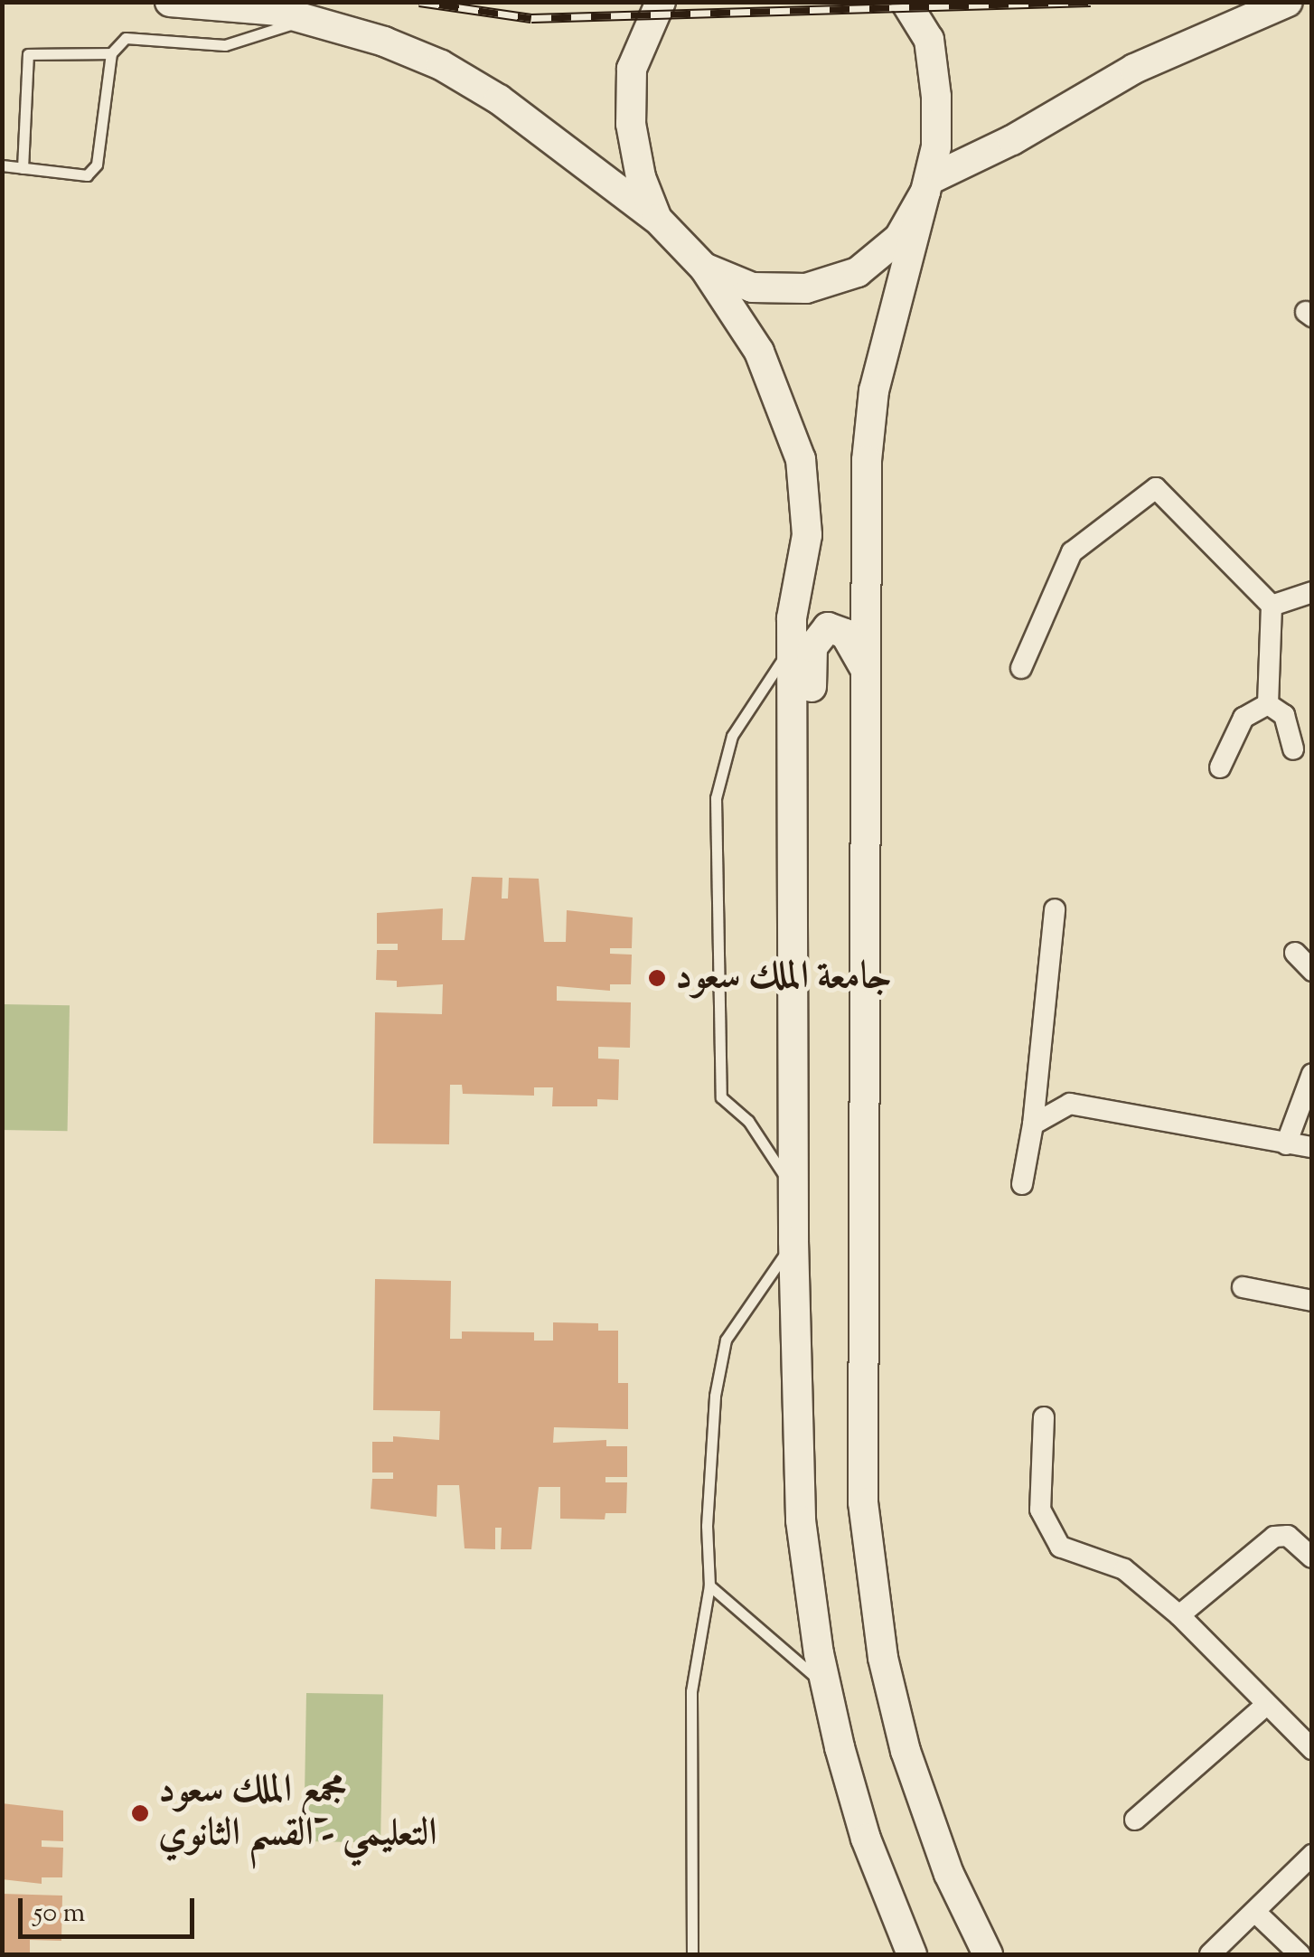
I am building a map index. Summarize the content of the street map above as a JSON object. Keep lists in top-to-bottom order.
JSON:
{
  "places": ["جامعة الملك سعود", "مجمع الملك سعود التعليمي - القسم الثانوي"],
  "scale_bar": "50 m"
}
